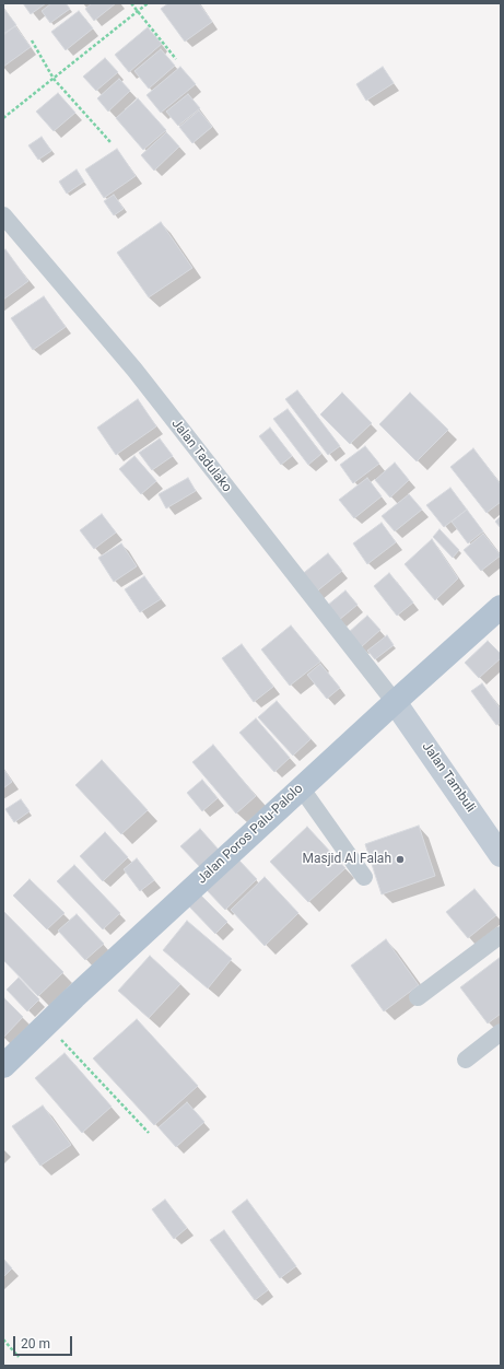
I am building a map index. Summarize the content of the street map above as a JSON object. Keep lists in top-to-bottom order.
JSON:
{
  "streets": {
    "main road": ["Jalan Poros Palu-Palolo"],
    "street": ["Jalan Tadulako", "Jalan Tambuli"]
  },
  "crossings": [
    ["Jalan Tadulako", "Jalan Tambuli"],
    ["Jalan Tadulako", "Jalan Poros Palu-Palolo"],
    ["Jalan Tambuli", "Jalan Poros Palu-Palolo"]
  ],
  "places": ["Masjid Al Falah"],
  "scale_bar": "20 m"
}
